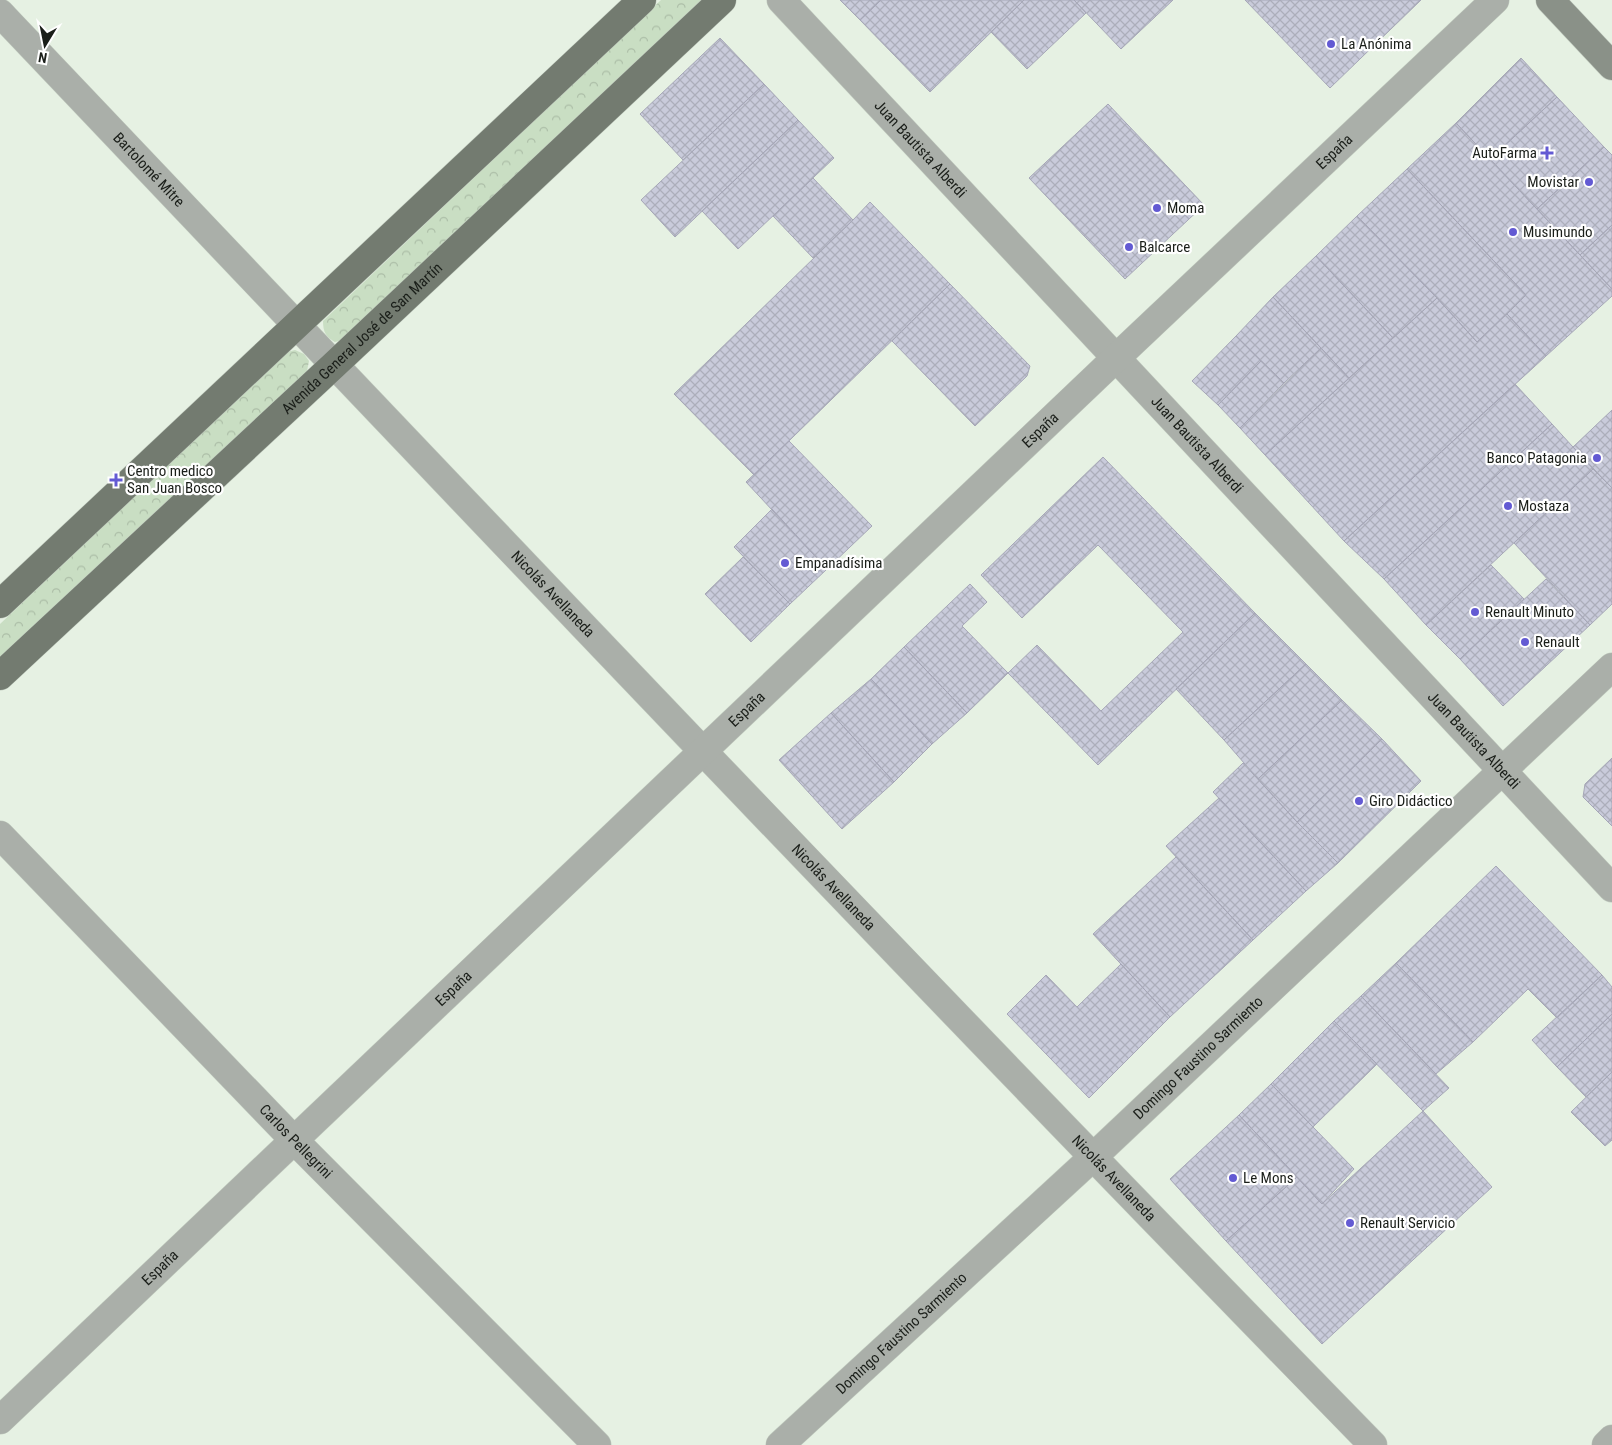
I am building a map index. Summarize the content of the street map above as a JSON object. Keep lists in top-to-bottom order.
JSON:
{
  "streets": {
    "main road": ["Avenida General José de San Martín"],
    "street": [
      "Juan Bautista Alberdi",
      "España",
      "Bartolomé Mitre",
      "Nicolás Avellaneda",
      "Domingo Faustino Sarmiento",
      "Carlos Pellegrini"
    ]
  },
  "crossings": [
    ["Juan Bautista Alberdi", "España"],
    ["Juan Bautista Alberdi", "Domingo Faustino Sarmiento"],
    ["España", "Nicolás Avellaneda"],
    ["España", "Carlos Pellegrini"],
    ["Bartolomé Mitre", "Nicolás Avellaneda"],
    ["Avenida General José de San Martín", "Nicolás Avellaneda"],
    ["Nicolás Avellaneda", "Domingo Faustino Sarmiento"]
  ],
  "places": {
    "other": [
      "La Anónima",
      "Movistar",
      "Moma",
      "Musimundo",
      "Balcarce",
      "Banco Patagonia",
      "Mostaza",
      "Empanadísima",
      "Renault Minuto",
      "Renault",
      "Giro Didáctico",
      "Le Mons",
      "Renault Servicio"
    ],
    "health": ["AutoFarma", "Centro medico San Juan Bosco"]
  },
  "north": "bottom"
}
